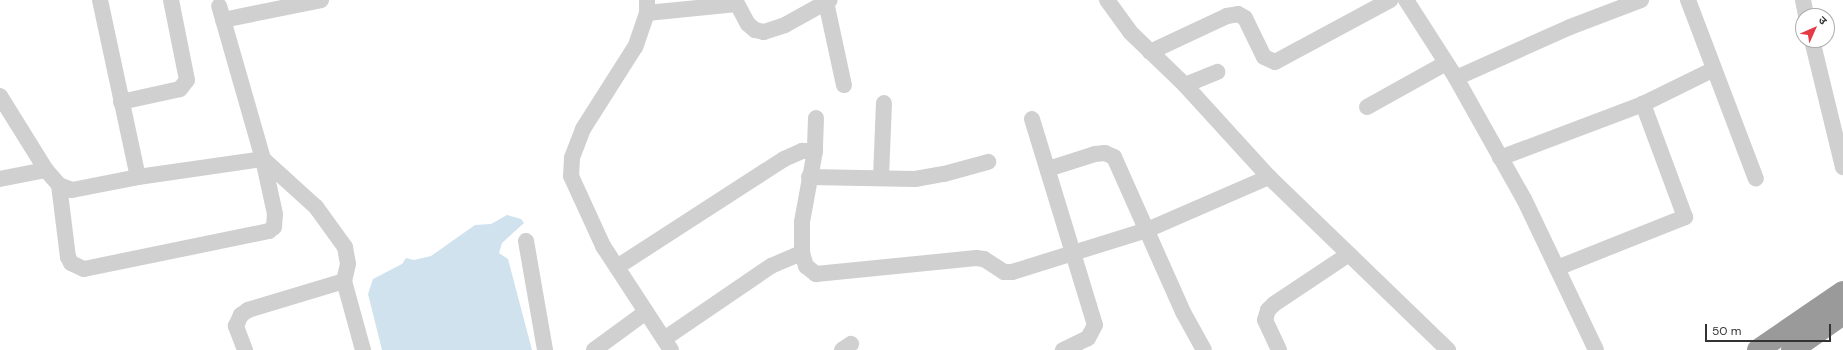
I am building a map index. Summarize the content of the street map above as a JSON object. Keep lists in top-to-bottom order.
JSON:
{
  "scale_bar": "50 m",
  "north": "top right"
}
